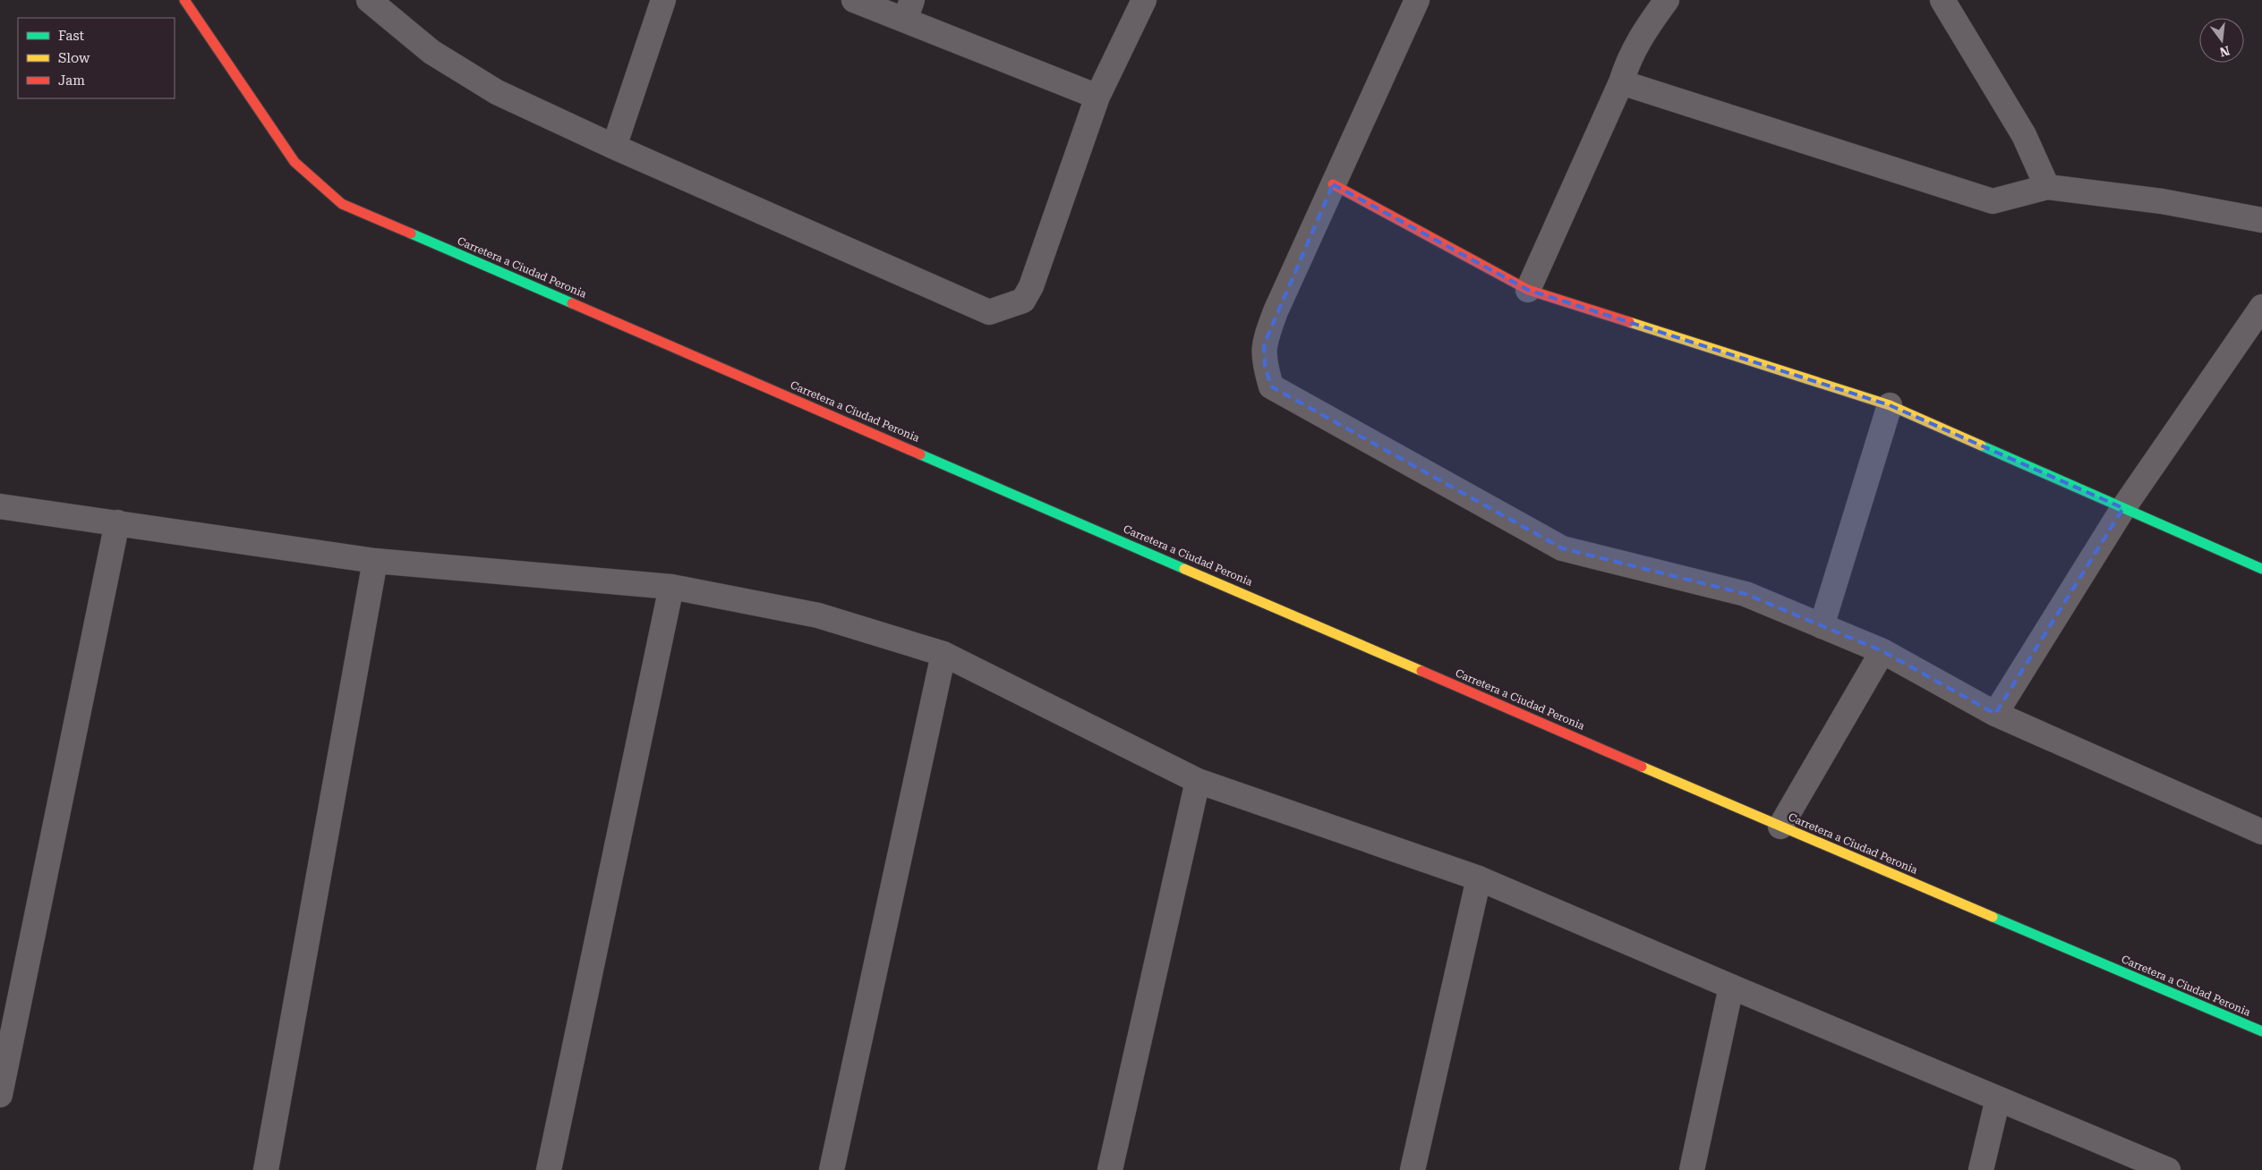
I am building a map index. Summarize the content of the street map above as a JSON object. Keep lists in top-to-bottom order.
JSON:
{
  "streets": {
    "street": ["Carretera a Ciudad Peronia"]
  },
  "legend": ["Fast", "Slow", "Jam"],
  "north": "bottom"
}
